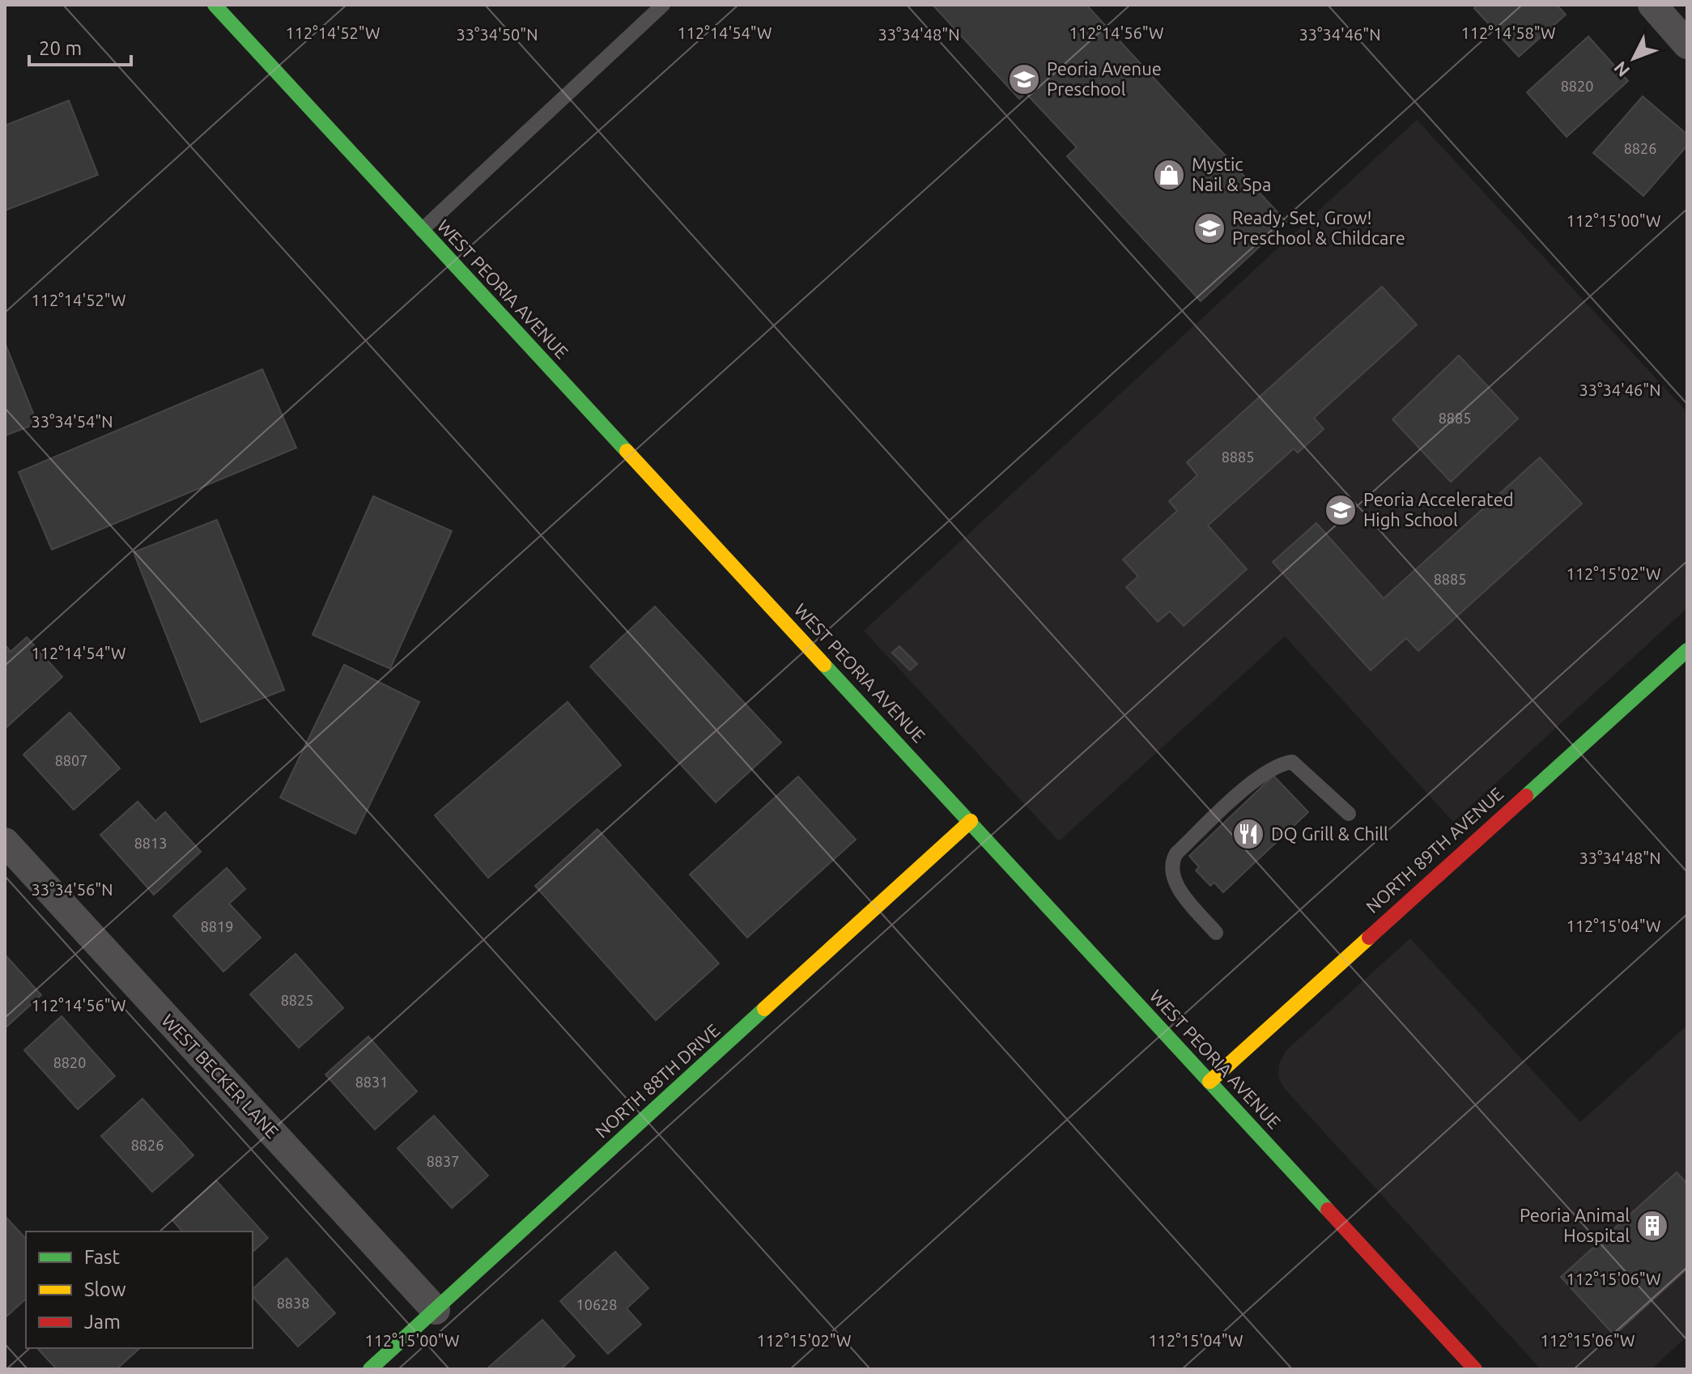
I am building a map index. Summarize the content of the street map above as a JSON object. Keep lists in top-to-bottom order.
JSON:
{
  "streets": {
    "main road": ["WEST PEORIA AVENUE", "NORTH 89TH AVENUE", "NORTH 88TH DRIVE"],
    "street": ["WEST BECKER LANE"]
  },
  "crossings": [
    ["WEST PEORIA AVENUE", "NORTH 89TH AVENUE"],
    ["WEST PEORIA AVENUE", "NORTH 88TH DRIVE"],
    ["WEST BECKER LANE", "NORTH 88TH DRIVE"]
  ],
  "places": {
    "school or university": ["Peoria Avenue Preschool", "Ready, Set, Grow! Preschool & Childcare", "Peoria Accelerated High School"],
    "shop": ["Mystic Nail & Spa"],
    "restaurant": ["DQ Grill & Chill"],
    "building": ["Peoria Animal Hospital"]
  },
  "house_numbers": [
    "8820",
    "8826",
    "8885",
    "8885",
    "8885",
    "8807",
    "8813",
    "8819",
    "8825",
    "8820",
    "8831",
    "8826",
    "8837",
    "8838",
    "10628"
  ],
  "legend": ["Fast", "Slow", "Jam"],
  "scale_bar": "20 m",
  "north": "bottom left",
  "coordinates": [
    "112°14'52\"W",
    "112°14'54\"W",
    "112°14'56\"W",
    "112°14'58\"W",
    "33°34'50\"N",
    "33°34'46\"N",
    "33°34'48\"N",
    "112°15'00\"W",
    "33°34'54\"N",
    "112°15'02\"W",
    "33°34'56\"N",
    "112°15'04\"W",
    "112°15'06\"W"
  ]
}
